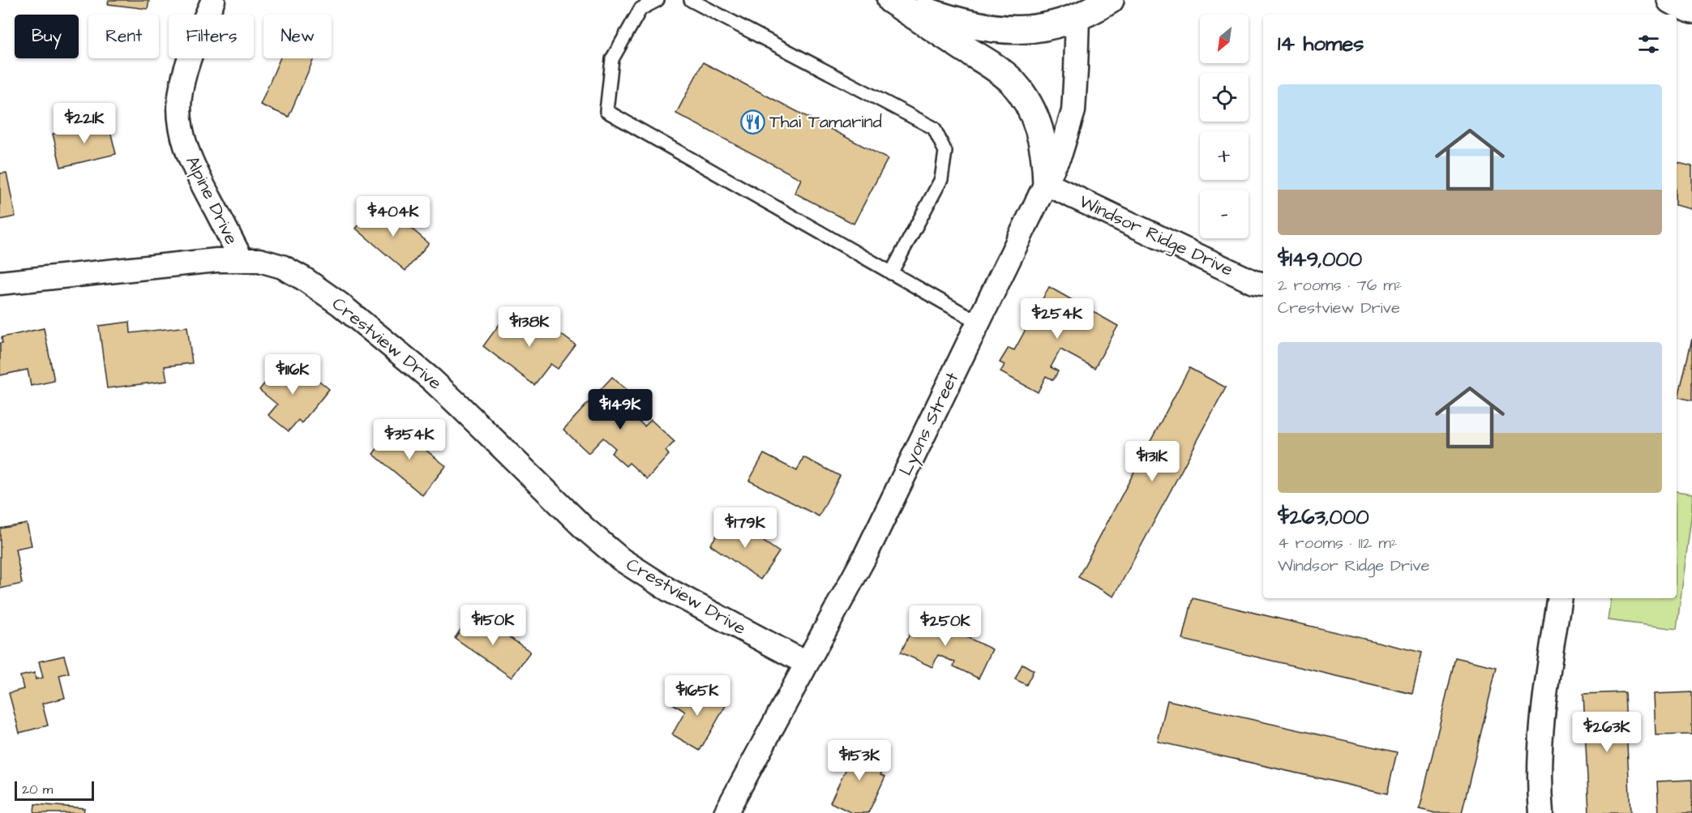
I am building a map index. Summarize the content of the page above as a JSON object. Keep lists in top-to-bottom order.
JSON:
{
  "streets": {
    "street": [
      "Alpine Drive",
      "Windsor Ridge Drive",
      "Crestview Drive",
      "Lyons Street"
    ]
  },
  "crossings": [
    ["Alpine Drive", "Crestview Drive"],
    ["Windsor Ridge Drive", "Lyons Street"],
    ["Crestview Drive", "Lyons Street"]
  ],
  "places": {
    "restaurant": ["Thai Tamarind"]
  },
  "scale_bar": "20 m",
  "north": "bottom left",
  "page": {
    "map_buttons": ["+", "−"],
    "chip": [
      "Buy",
      "Rent",
      "Filters",
      "New"
    ],
    "heading": "14 homes",
    "list": [
      {
        "name": "$149,000",
        "note": "2 rooms · 76 m² · Crestview Drive"
      },
      {
        "name": "$263,000",
        "note": "4 rooms · 112 m² · Windsor Ridge Drive"
      }
    ],
    "price": [
      "$221K",
      "$404K",
      "$254K",
      "$138K",
      "$116K",
      "$149K",
      "$354K",
      "$131K",
      "$179K",
      "$150K",
      "$250K",
      "$165K",
      "$263K",
      "$153K"
    ],
    "scale": "20 m"
  }
}
